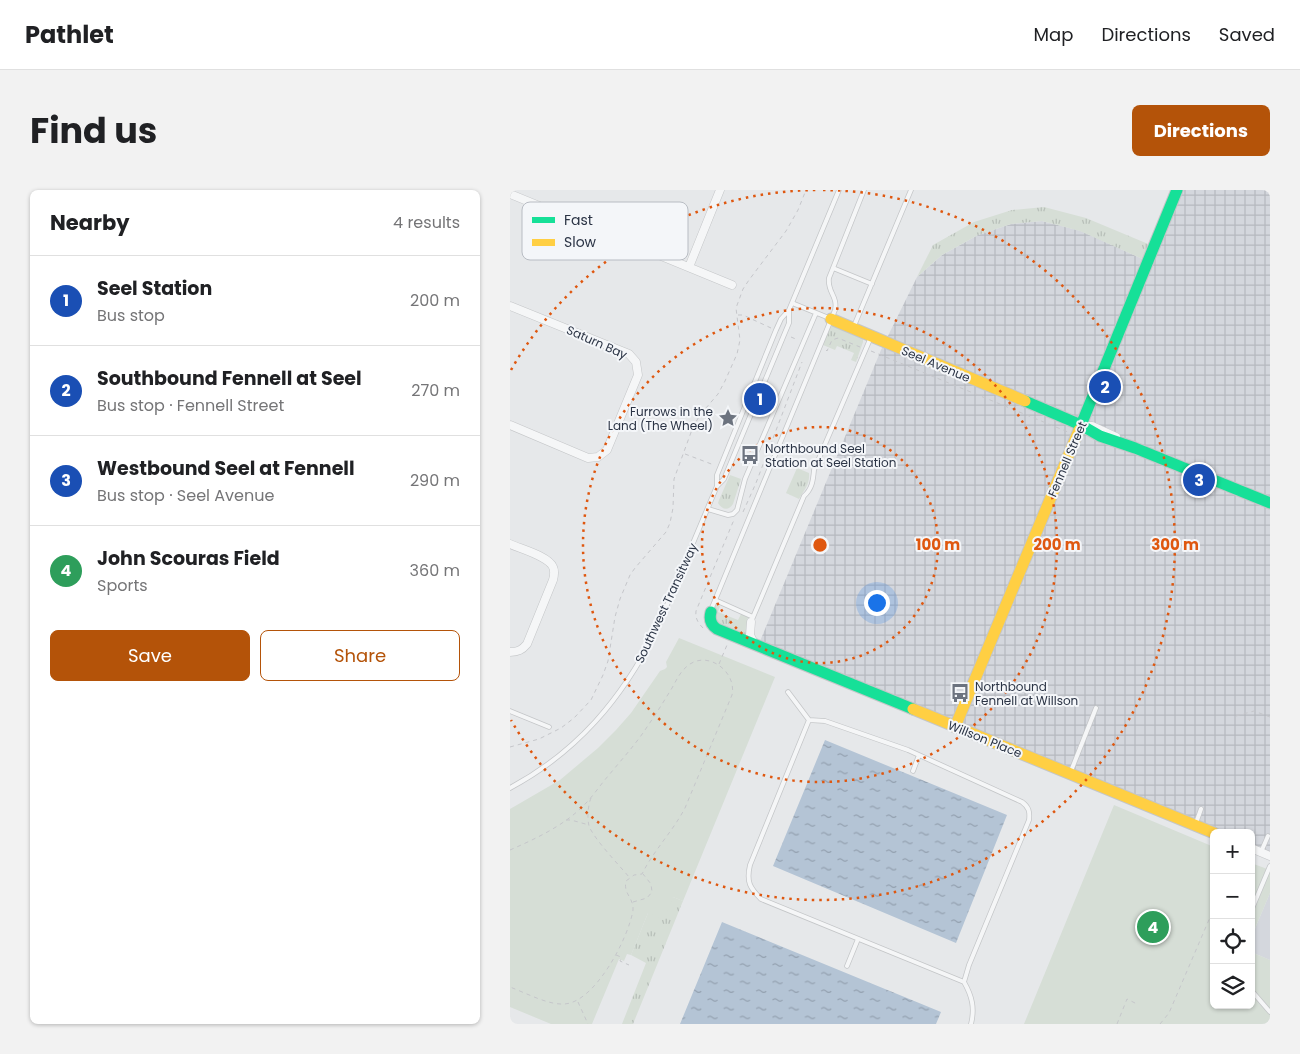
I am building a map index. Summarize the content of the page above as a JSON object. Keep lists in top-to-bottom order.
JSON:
{
  "streets": {
    "street": [
      "Saturn Bay",
      "Seel Avenue",
      "Fennell Street",
      "Willson Place"
    ],
    "lane": ["Southwest Transitway"]
  },
  "crossings": [
    ["Seel Avenue", "Fennell Street"],
    ["Seel Avenue", "Southwest Transitway"],
    ["Fennell Street", "Willson Place"]
  ],
  "places": {
    "place": ["Furrows in the Land (The Wheel)"],
    "bus stop": ["Northbound Seel Station at Seel Station", "Northbound Fennell at Willson"]
  },
  "legend": ["Fast", "Slow"],
  "page": {
    "header": "Pathlet",
    "nav": ["Map", "Directions", "Saved"],
    "title": "Find us",
    "buttons": [
      "Directions",
      ["Save", "Share"]
    ],
    "heading": ["Nearby", "4 results"],
    "list": [
      {
        "mark": "1",
        "name": "Seel Station",
        "note": "Bus stop",
        "value": "200 m"
      },
      {
        "mark": "2",
        "name": "Southbound Fennell at Seel",
        "note": "Bus stop · Fennell Street",
        "value": "270 m"
      },
      {
        "mark": "3",
        "name": "Westbound Seel at Fennell",
        "note": "Bus stop · Seel Avenue",
        "value": "290 m"
      },
      {
        "mark": "4",
        "name": "John Scouras Field",
        "note": "Sports",
        "value": "360 m"
      }
    ],
    "pins": [
      "2",
      "1",
      "3",
      "4"
    ],
    "map_buttons": ["+", "−"]
  },
  "rings": ["100 m", "200 m", "300 m"]
}
